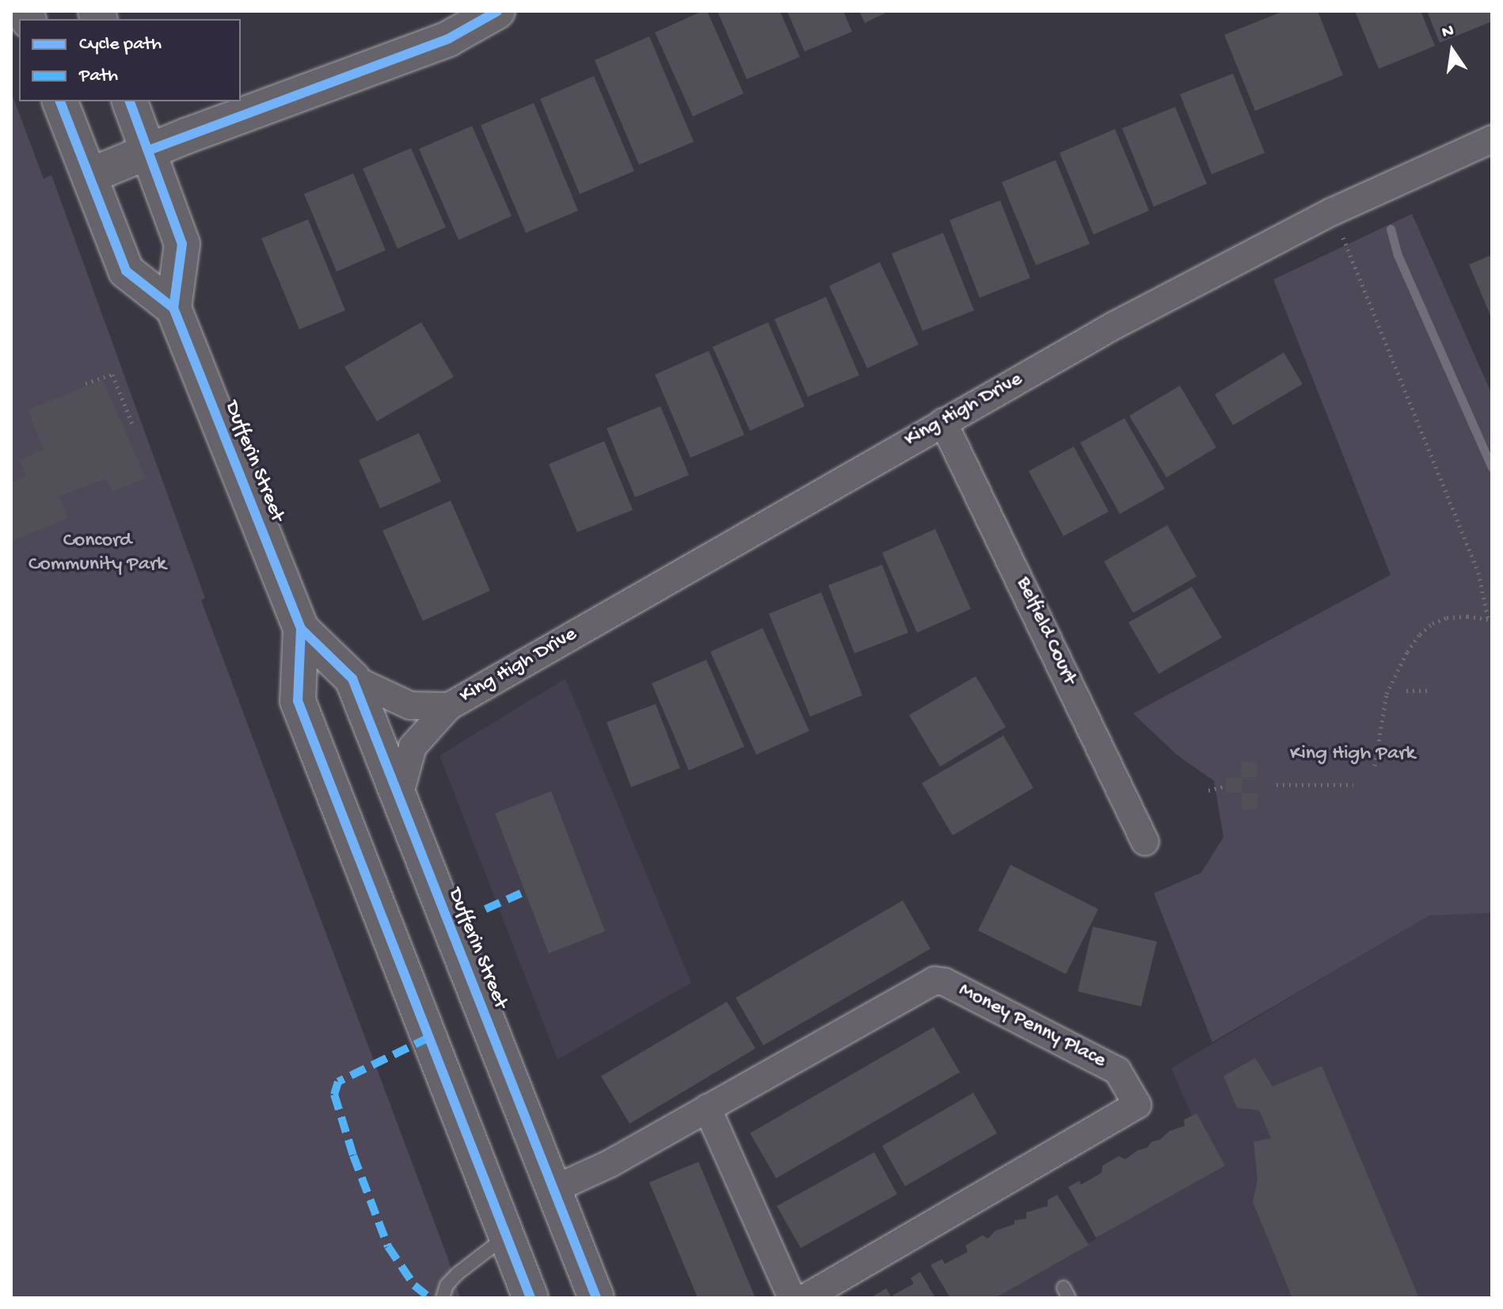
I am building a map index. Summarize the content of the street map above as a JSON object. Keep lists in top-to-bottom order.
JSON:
{
  "streets": {
    "main road": ["Dufferin Street"],
    "street": ["King High Drive", "Belfield Court", "Money Penny Place"]
  },
  "crossings": [
    ["King High Drive", "Dufferin Street"],
    ["King High Drive", "Belfield Court"],
    ["Dufferin Street", "Money Penny Place"]
  ],
  "parks": ["Concord Community Park", "King High Park"],
  "legend": ["Cycle path", "Path"],
  "north": "top"
}
